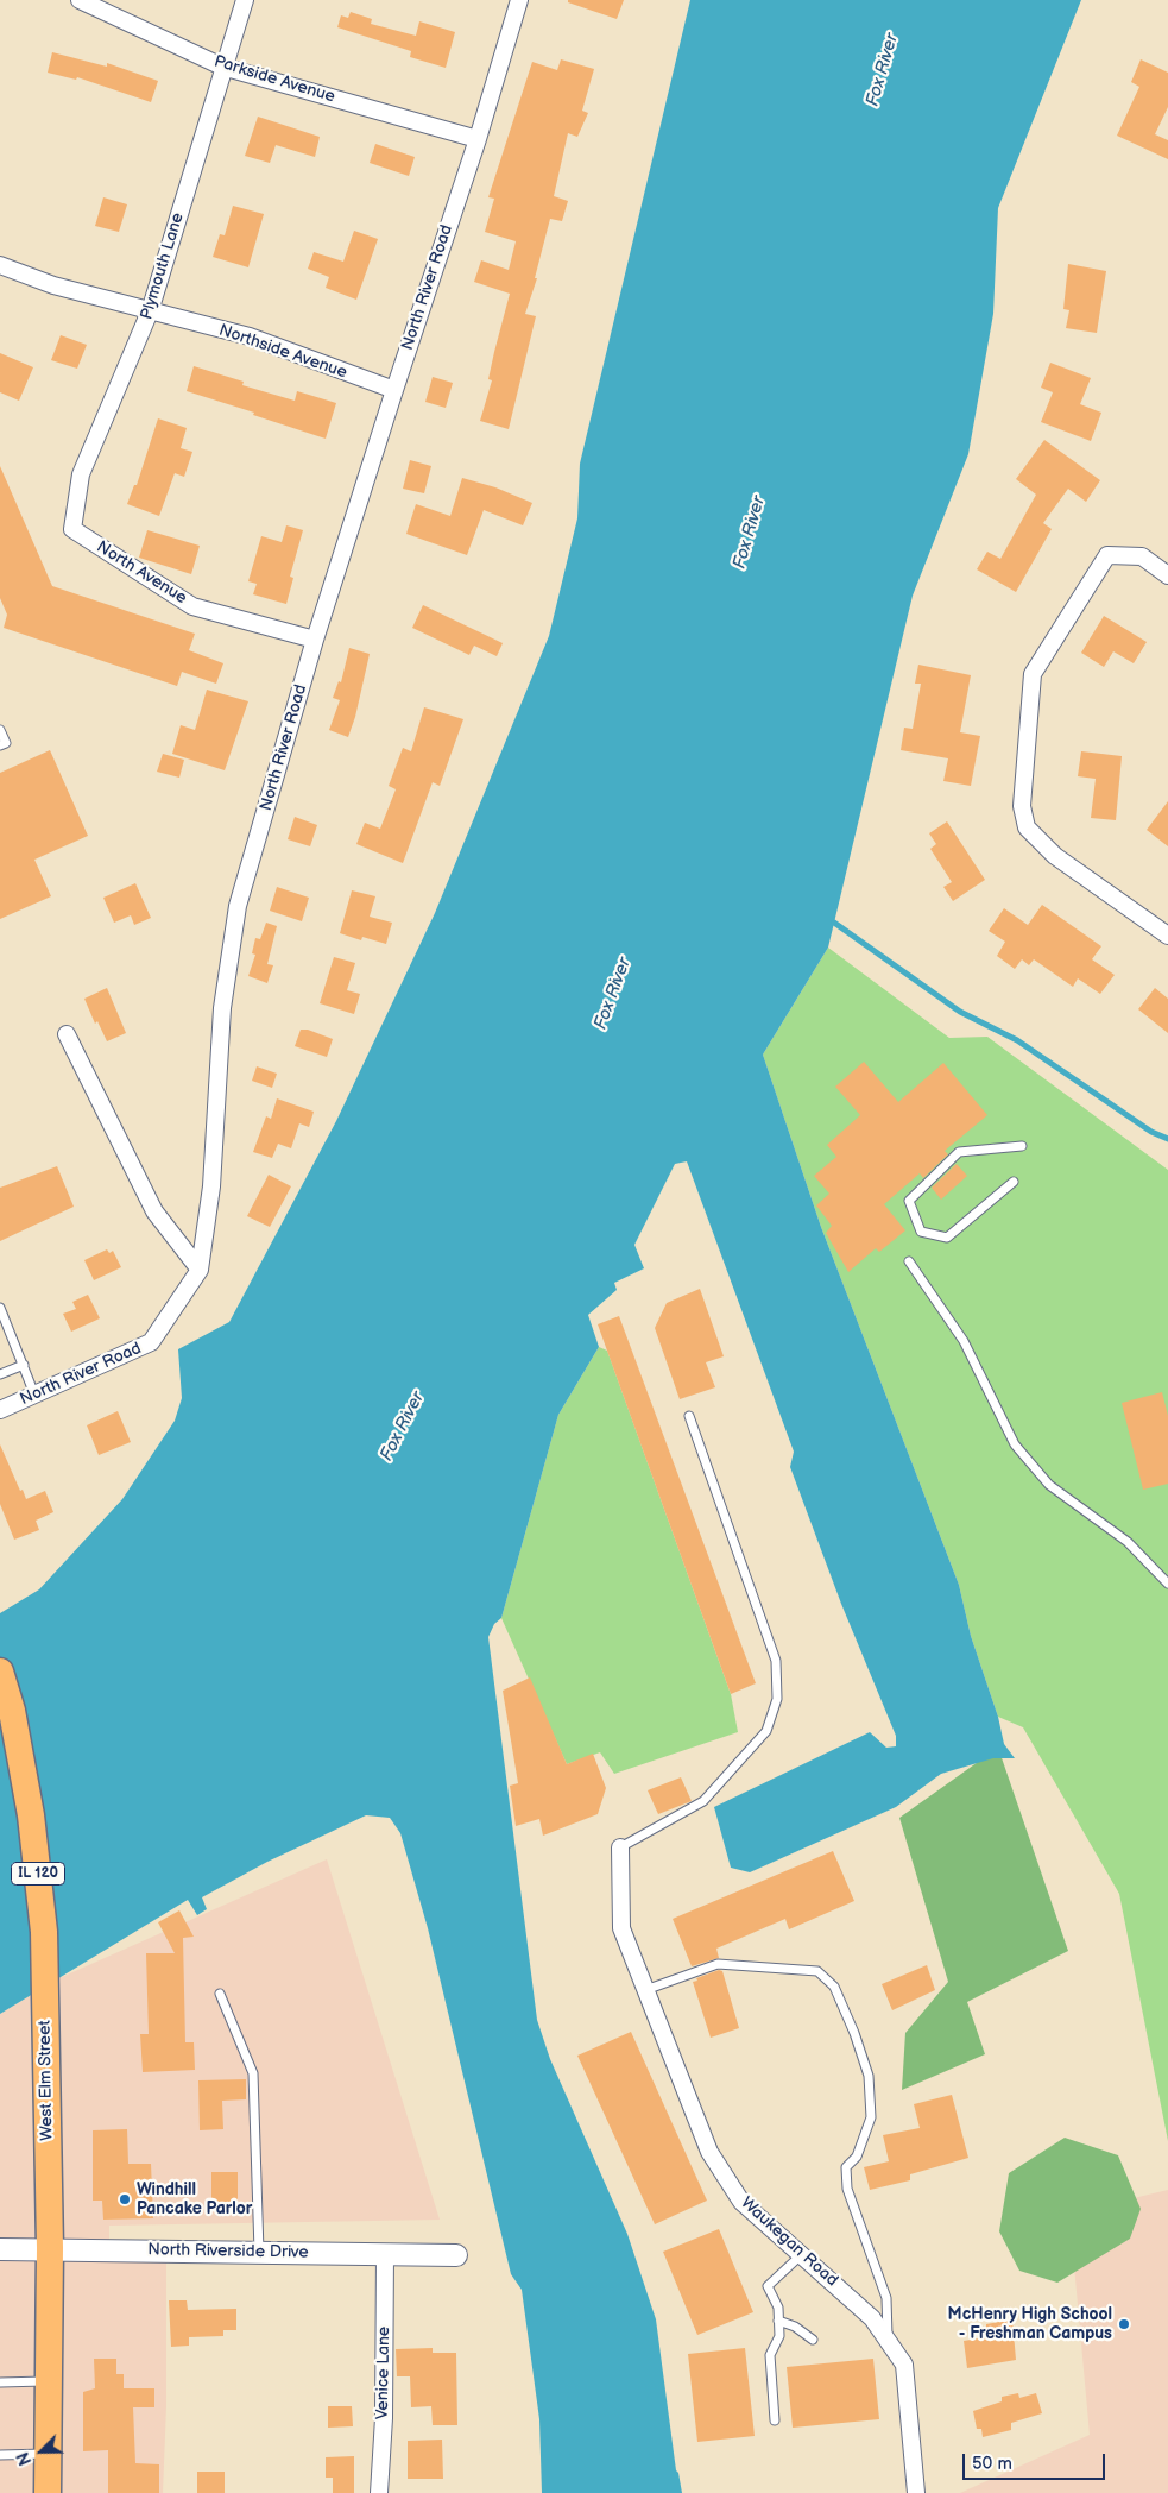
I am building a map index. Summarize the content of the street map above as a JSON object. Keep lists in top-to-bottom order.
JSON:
{
  "streets": {
    "main road": ["IL 120", "West Elm Street"],
    "street": [
      "Parkside Avenue",
      "Plymouth Lane",
      "North River Road",
      "Northside Avenue",
      "North Avenue",
      "Waukegan Road",
      "North Riverside Drive",
      "Venice Lane"
    ]
  },
  "crossings": [
    ["Parkside Avenue", "Plymouth Lane"],
    ["Parkside Avenue", "North River Road"],
    ["Plymouth Lane", "Northside Avenue"],
    ["Plymouth Lane", "North Avenue"],
    ["North River Road", "Northside Avenue"],
    ["North River Road", "North Avenue"],
    ["West Elm Street", "North Riverside Drive"],
    ["North Riverside Drive", "Venice Lane"]
  ],
  "water": ["Fox River"],
  "places": ["Windhill Pancake Parlor", "McHenry High School - Freshman Campus"],
  "scale_bar": "50 m",
  "north": "bottom left"
}
